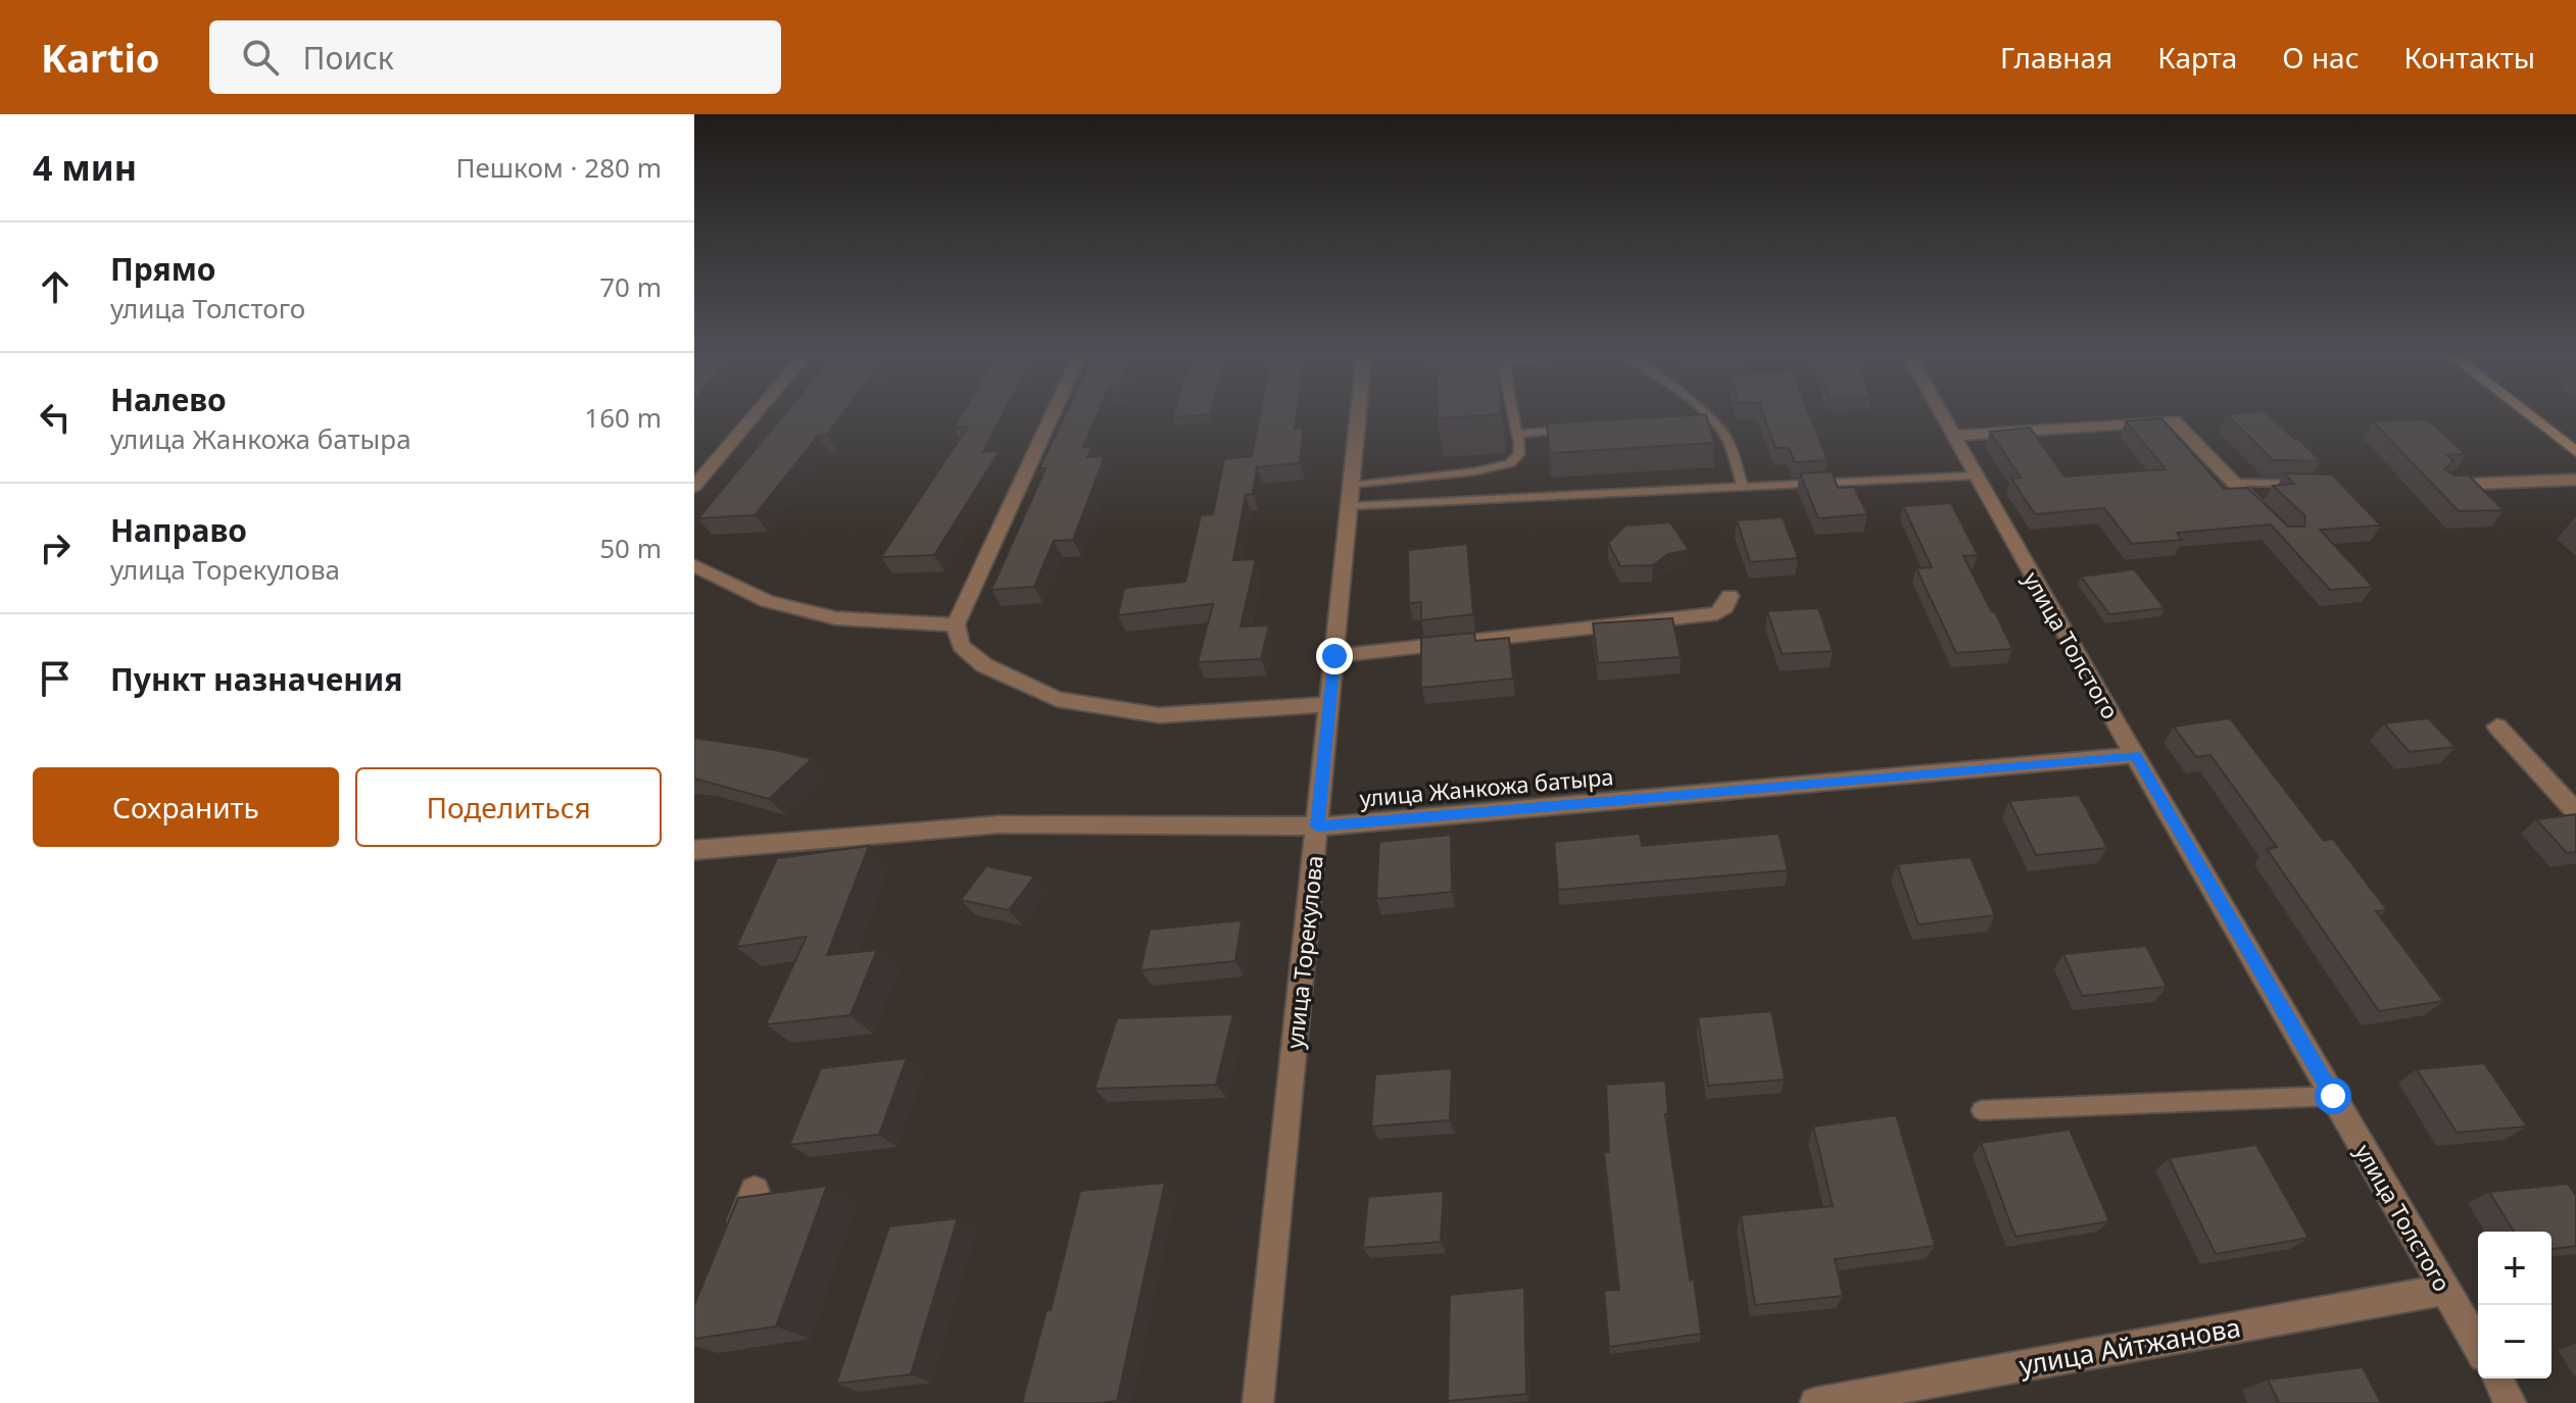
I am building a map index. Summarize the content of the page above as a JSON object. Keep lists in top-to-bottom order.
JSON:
{
  "streets": {
    "street": [
      "улица Толстого",
      "улица Жанкожа батыра",
      "улица Торекулова",
      "улица Айтжанова"
    ]
  },
  "crossings": [
    ["улица Толстого", "улица Жанкожа батыра"],
    ["улица Толстого", "улица Айтжанова"],
    ["улица Жанкожа батыра", "улица Торекулова"]
  ],
  "page": {
    "header": "Kartio",
    "search": "Поиск",
    "nav": [
      "Главная",
      "Карта",
      "О нас",
      "Контакты"
    ],
    "heading": ["4 мин", "Пешком · 280 m"],
    "list": [
      ["Прямо", "улица Толстого", "70 m"],
      ["Налево", "улица Жанкожа батыра", "160 m"],
      ["Направо", "улица Торекулова", "50 m"],
      "Пункт назначения"
    ],
    "buttons": ["Сохранить", "Поделиться"],
    "map_buttons": ["+", "−"]
  }
}
